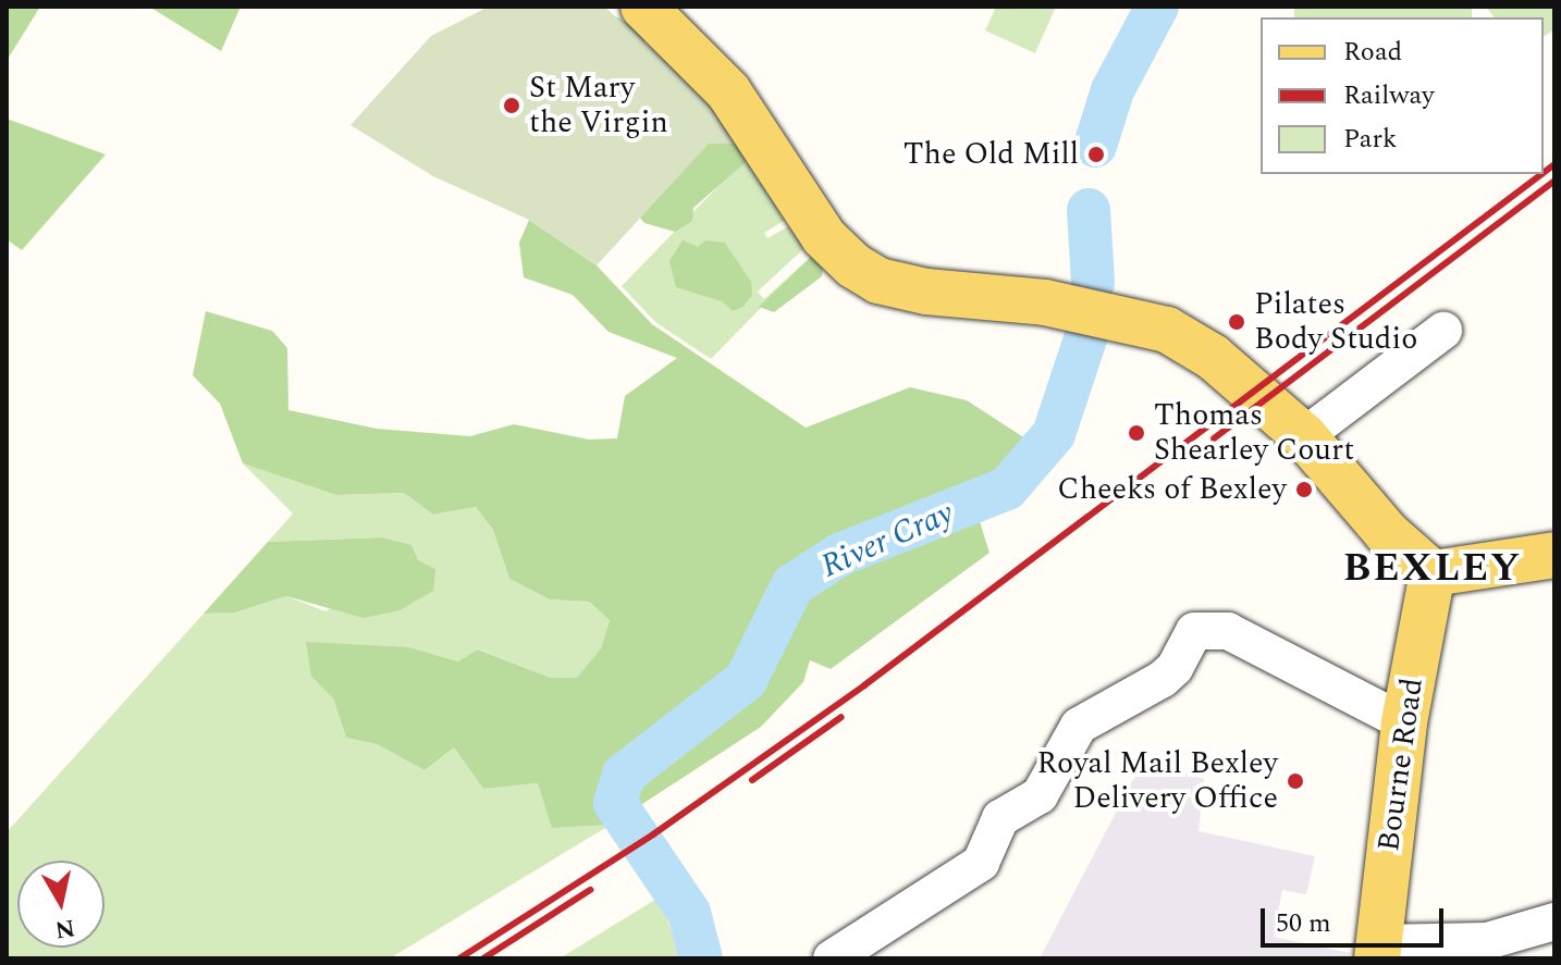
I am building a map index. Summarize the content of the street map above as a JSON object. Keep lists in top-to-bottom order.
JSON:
{
  "streets": {
    "main road": ["Bourne Road"]
  },
  "districts": ["BEXLEY"],
  "water": ["River Cray"],
  "places": [
    "St Mary the Virgin",
    "The Old Mill",
    "Pilates Body Studio",
    "Thomas Shearley Court",
    "Cheeks of Bexley",
    "Royal Mail Bexley Delivery Office"
  ],
  "legend": ["Road", "Railway", "Park"],
  "scale_bar": "50 m",
  "north": "bottom"
}
